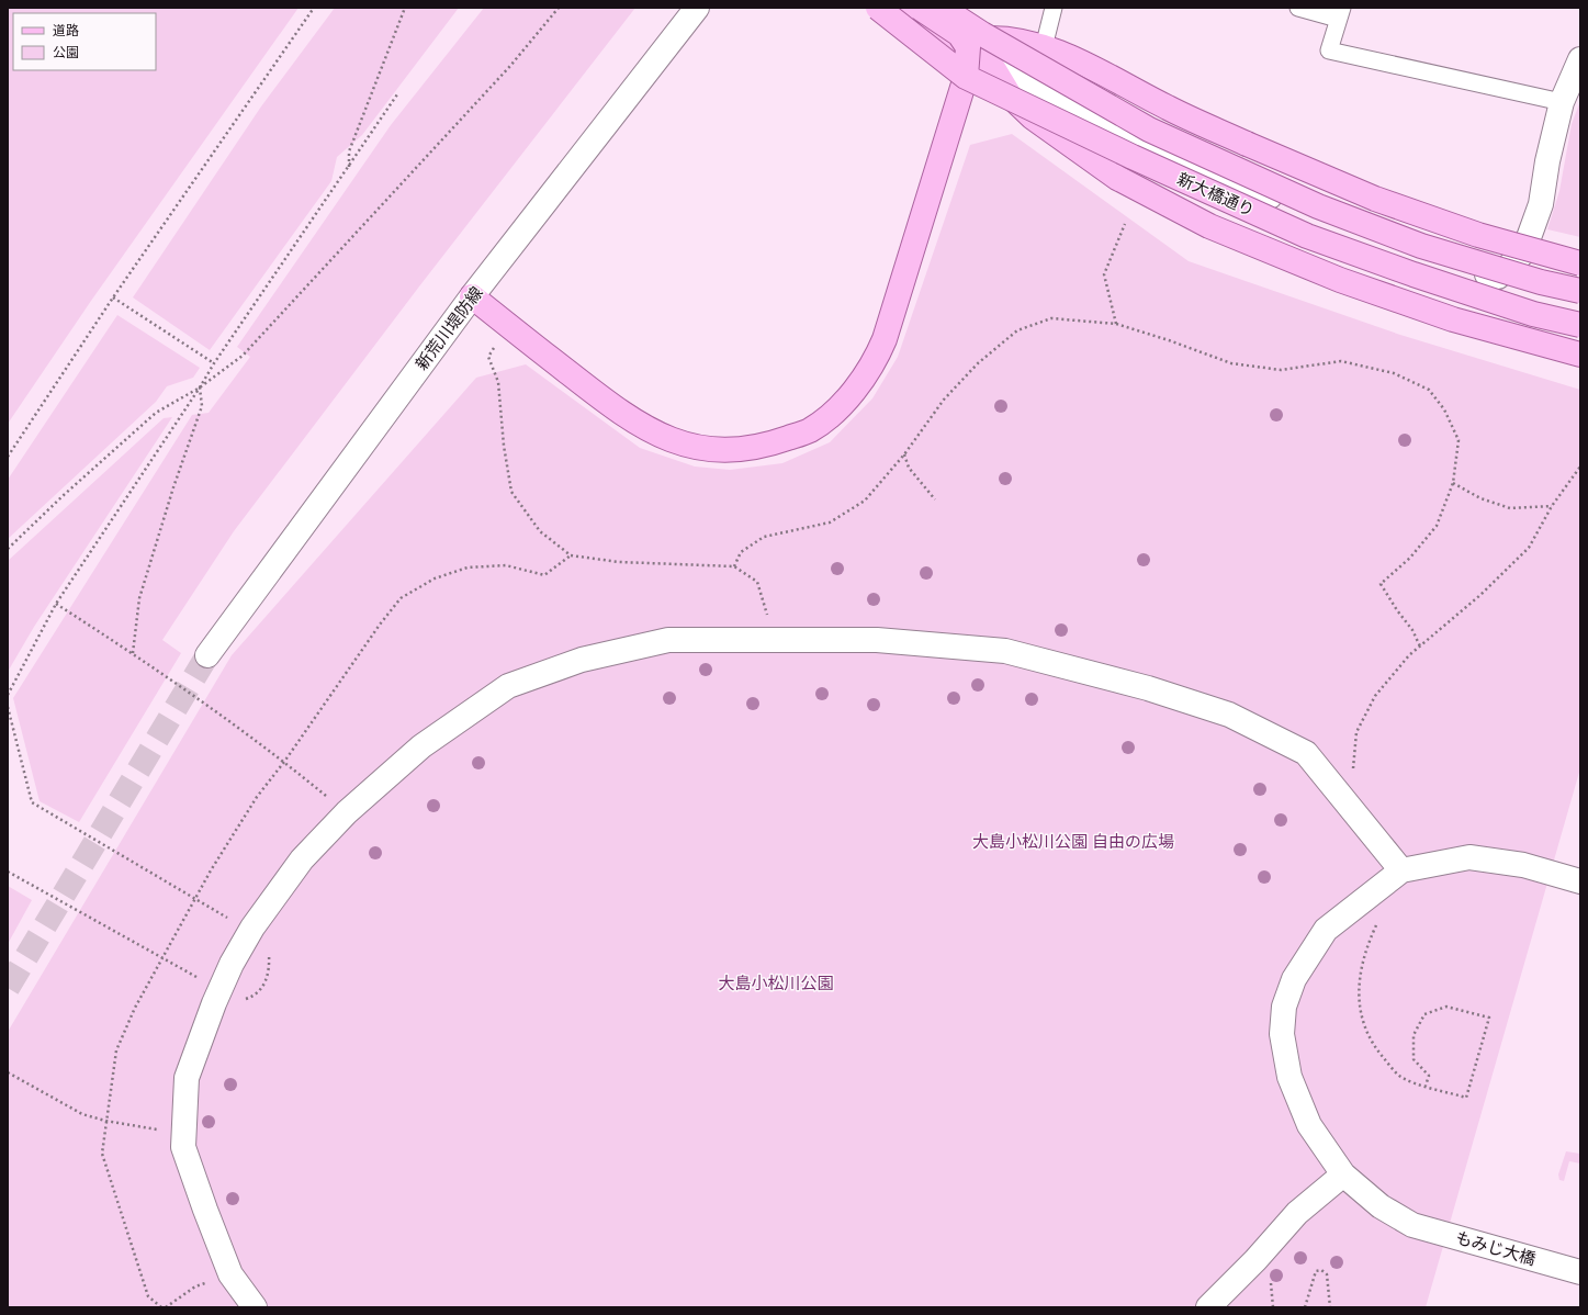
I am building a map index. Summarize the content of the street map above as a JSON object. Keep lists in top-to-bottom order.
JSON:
{
  "streets": {
    "main road": ["新大橋通り"],
    "street": ["新荒川堤防線", "もみじ大橋"]
  },
  "parks": ["大島小松川公園 自由の広場", "大島小松川公園"],
  "legend": ["道路", "公園"]
}
